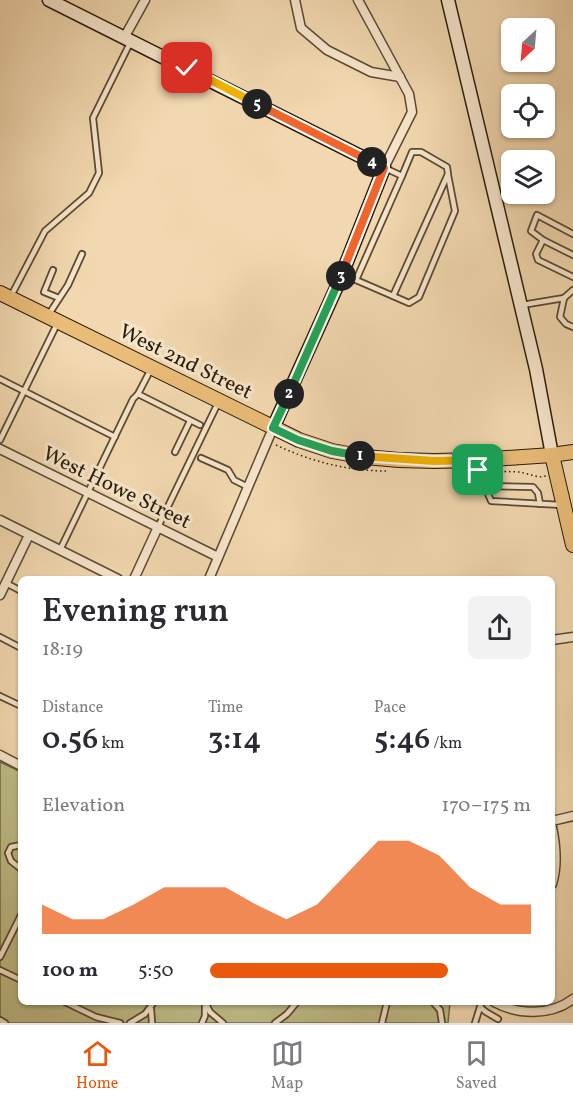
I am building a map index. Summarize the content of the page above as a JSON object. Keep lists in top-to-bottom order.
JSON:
{
  "streets": {
    "main road": ["West 2nd Street"],
    "street": ["West Howe Street"]
  },
  "north": "bottom left",
  "page": {
    "pins": [
      "5",
      "4",
      "3",
      "2",
      "1"
    ],
    "heading": ["Evening run", "18:19"],
    "stats": [
      ["Distance", "0.56 km"],
      ["Time", "3:14"],
      ["Pace", "5:46 /km"]
    ],
    "chart": ["Elevation", "170–175 m"],
    "list": [
      {
        "name": "100 m",
        "note": "5:50"
      }
    ],
    "tabs": ["Home", "Map", "Saved"]
  }
}
